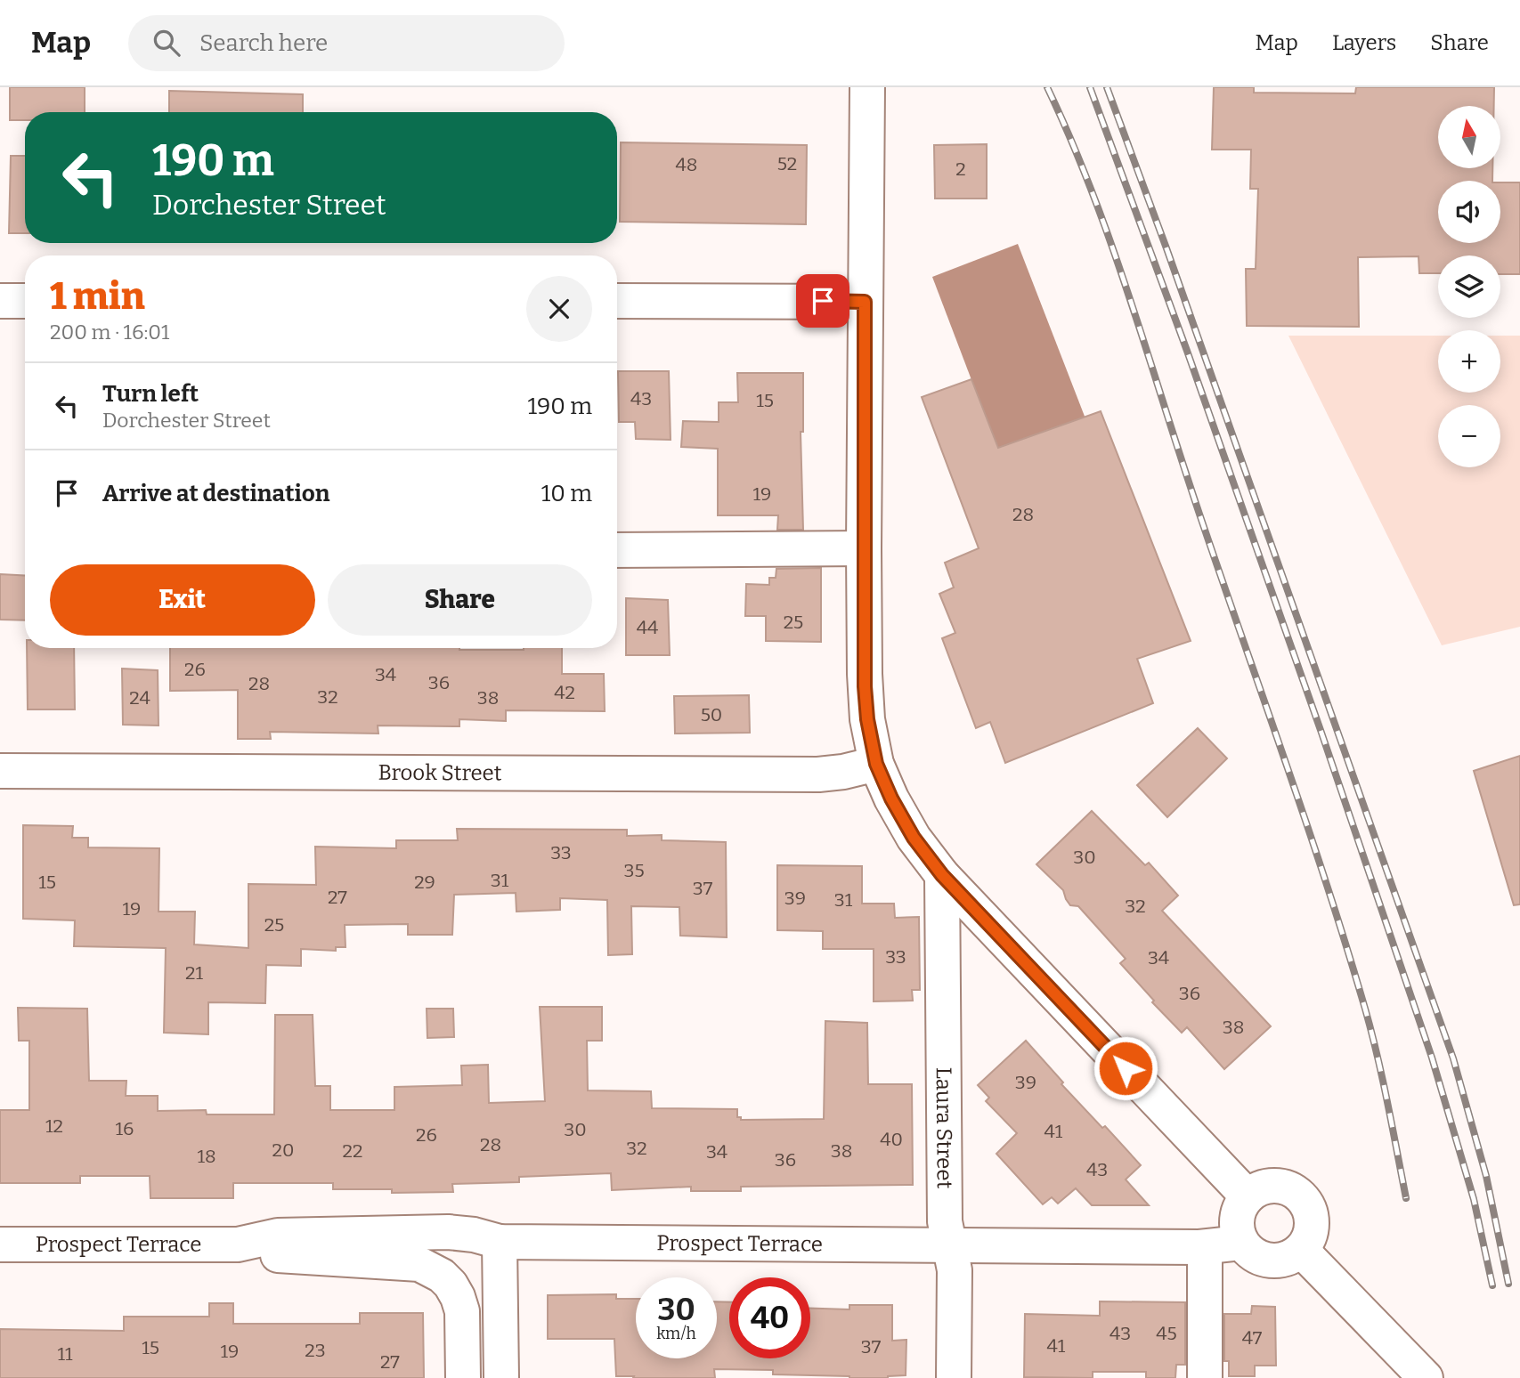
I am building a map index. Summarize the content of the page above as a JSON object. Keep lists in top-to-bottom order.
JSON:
{
  "streets": {
    "street": ["Brook Street", "Laura Street", "Prospect Terrace"]
  },
  "crossings": [
    ["Laura Street", "Prospect Terrace"]
  ],
  "house_numbers": [
    "52",
    "48",
    "2",
    "43",
    "15",
    "19",
    "28",
    "25",
    "44",
    "26",
    "34",
    "36",
    "28",
    "42",
    "32",
    "24",
    "38",
    "50",
    "33",
    "30",
    "35",
    "31",
    "15",
    "29",
    "37",
    "27",
    "39",
    "31",
    "32",
    "19",
    "25",
    "33",
    "34",
    "21",
    "36",
    "38",
    "39",
    "12",
    "16",
    "30",
    "41",
    "26",
    "40",
    "28",
    "32",
    "20",
    "22",
    "38",
    "34",
    "18",
    "36",
    "43",
    "43",
    "45",
    "47",
    "41",
    "37",
    "15",
    "23",
    "19",
    "11",
    "27"
  ],
  "north": "top",
  "page": {
    "header": "Map",
    "search": "Search here",
    "nav": ["Map", "Layers", "Share"],
    "map_buttons": ["+", "−"],
    "turn": ["190 m", "Dorchester Street"],
    "heading": ["1 min", "200 m · 16:01"],
    "list": [
      {
        "name": "Turn left",
        "note": "Dorchester Street",
        "value": "190 m"
      },
      {
        "name": "Arrive at destination",
        "value": "10 m"
      }
    ],
    "buttons": ["Exit", "Share"],
    "speed": "30 km/h",
    "limit": "40"
  }
}
